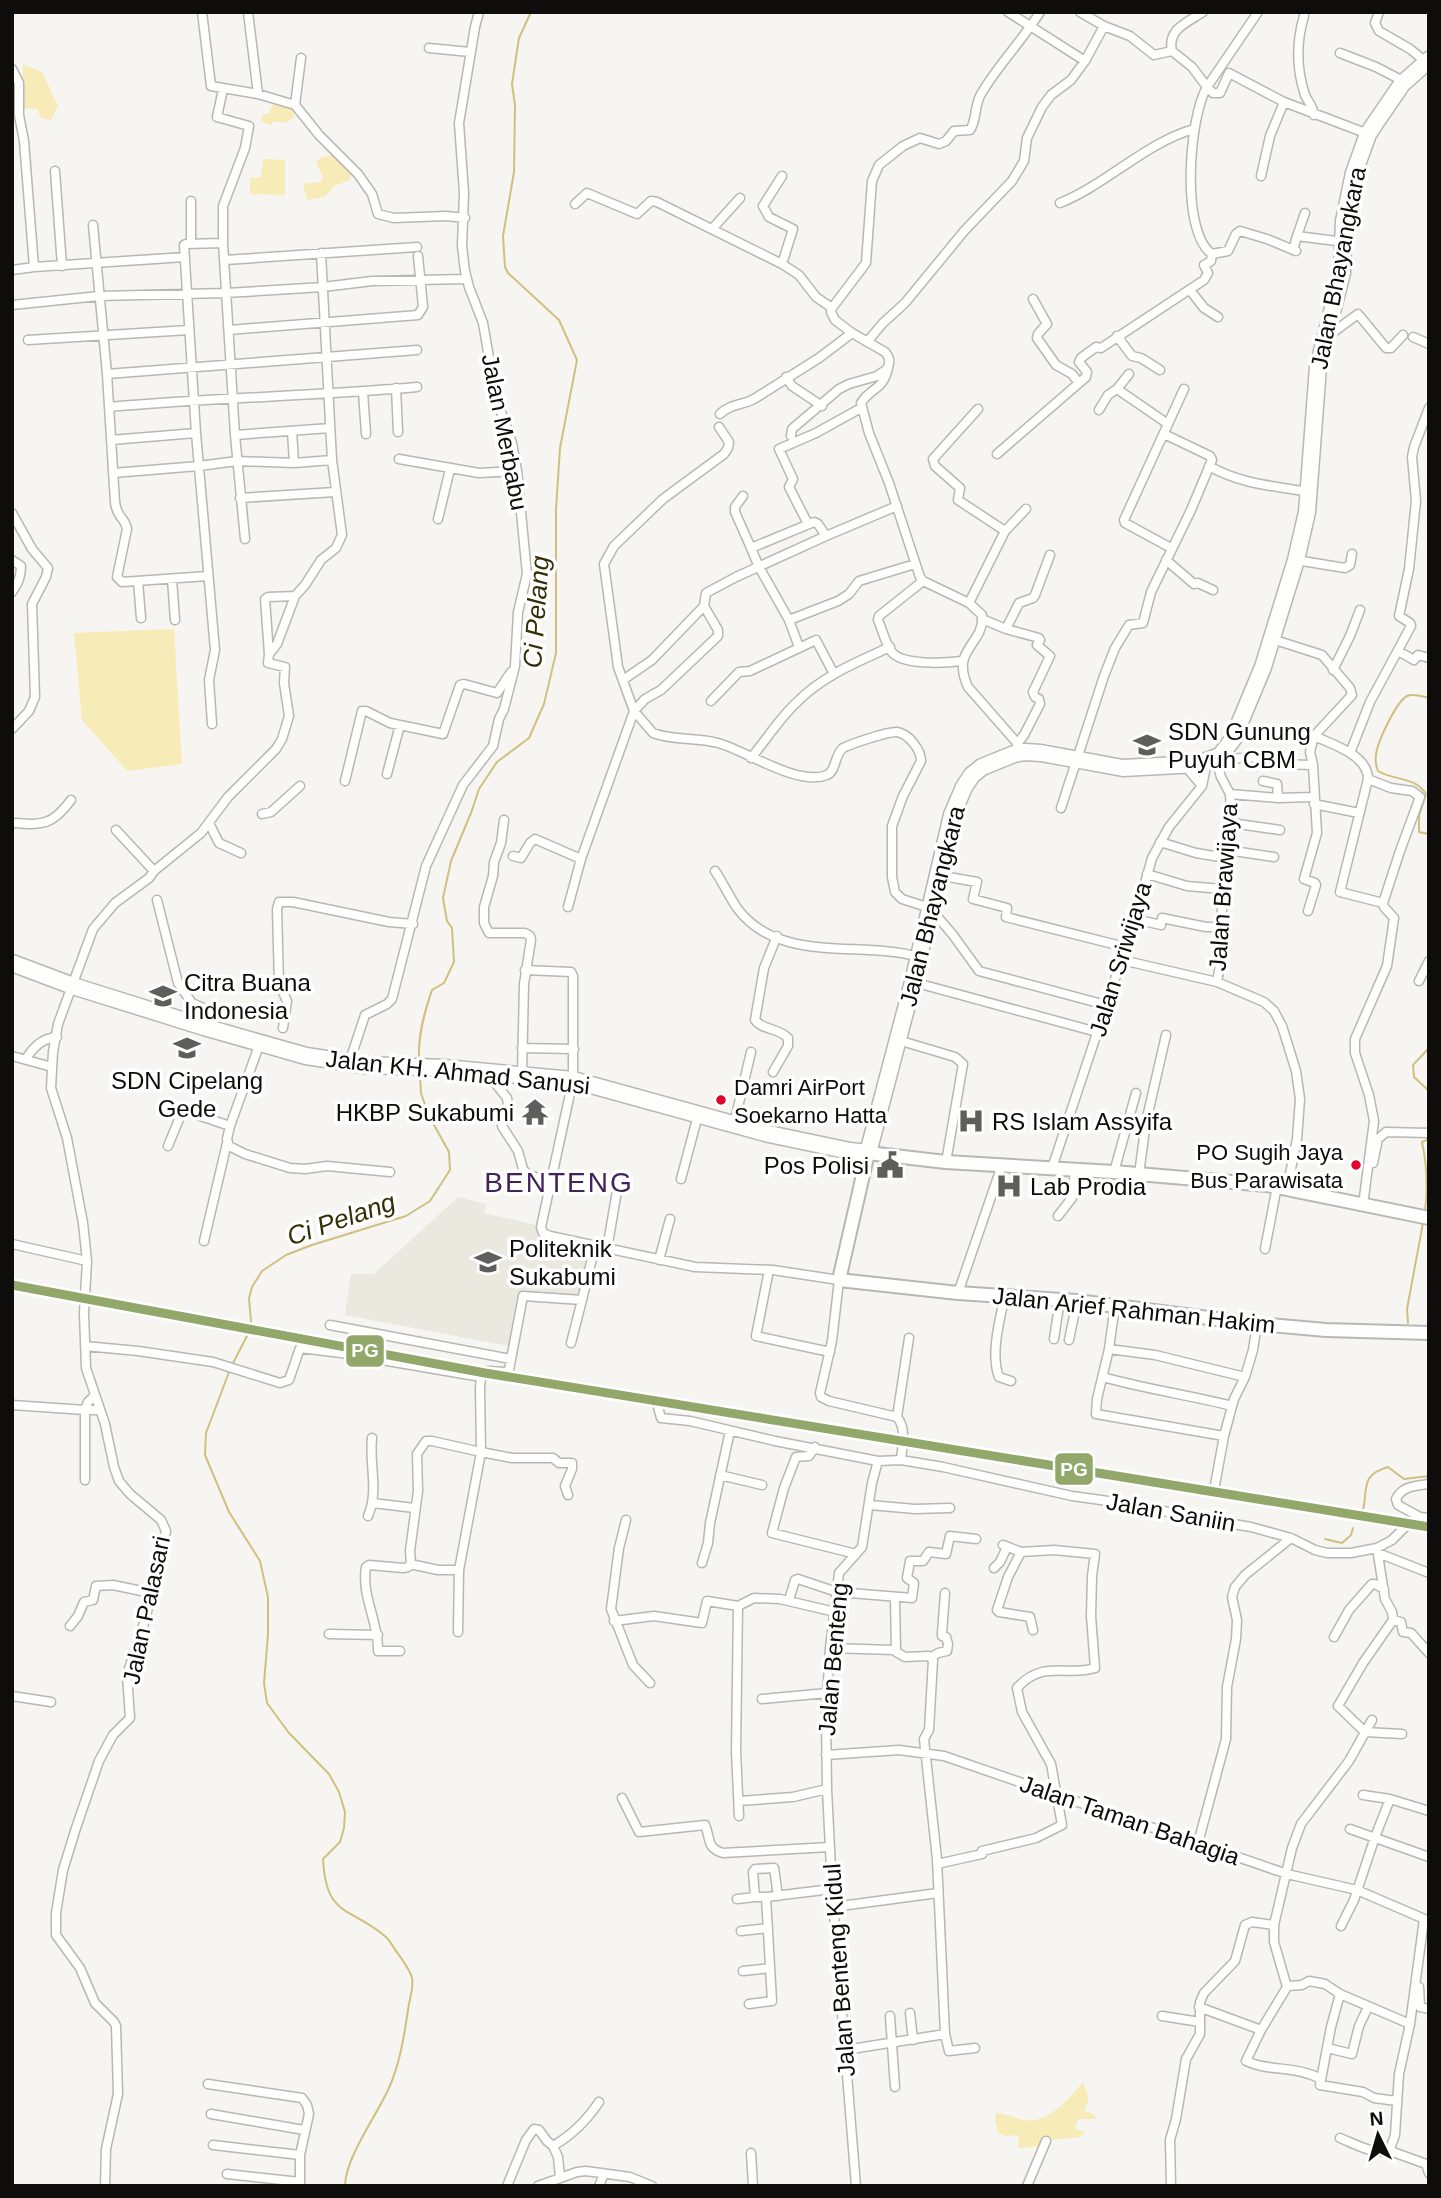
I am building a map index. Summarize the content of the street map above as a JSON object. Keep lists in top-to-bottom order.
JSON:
{
  "streets": {
    "highway": ["Jalan Bhayangkara", "Jalan KH. Ahmad Sanusi"],
    "main road": ["Jalan Arief Rahman Hakim"],
    "street": [
      "Jalan Merbabu",
      "Jalan Brawijaya",
      "Jalan Sriwijaya",
      "Jalan Saniin",
      "Jalan Palasari",
      "Jalan Benteng",
      "Jalan Taman Bahagia",
      "Jalan Benteng Kidul"
    ]
  },
  "crossings": [
    ["Jalan Bhayangkara", "Jalan Brawijaya"],
    ["Jalan Bhayangkara", "Jalan KH. Ahmad Sanusi"],
    ["Jalan Merbabu", "Jalan KH. Ahmad Sanusi"],
    ["Jalan KH. Ahmad Sanusi", "Jalan Palasari"],
    ["Jalan Benteng", "Jalan Taman Bahagia"],
    ["Jalan Benteng", "Jalan Benteng Kidul"],
    ["Jalan Taman Bahagia", "Jalan Benteng Kidul"]
  ],
  "districts": ["BENTENG"],
  "water": ["Ci Pelang"],
  "places": {
    "school or university": [
      "SDN Gunung Puyuh CBM",
      "Citra Buana Indonesia",
      "SDN Cipelang Gede",
      "Politeknik Sukabumi"
    ],
    "other": ["Damri AirPort Soekarno Hatta", "PO Sugih Jaya Bus Parawisata"],
    "temple": ["HKBP Sukabumi"],
    "hospital": ["RS Islam Assyifa", "Lab Prodia"],
    "public building": ["Pos Polisi"]
  },
  "lines": ["transit line PG"],
  "north": "top"
}
